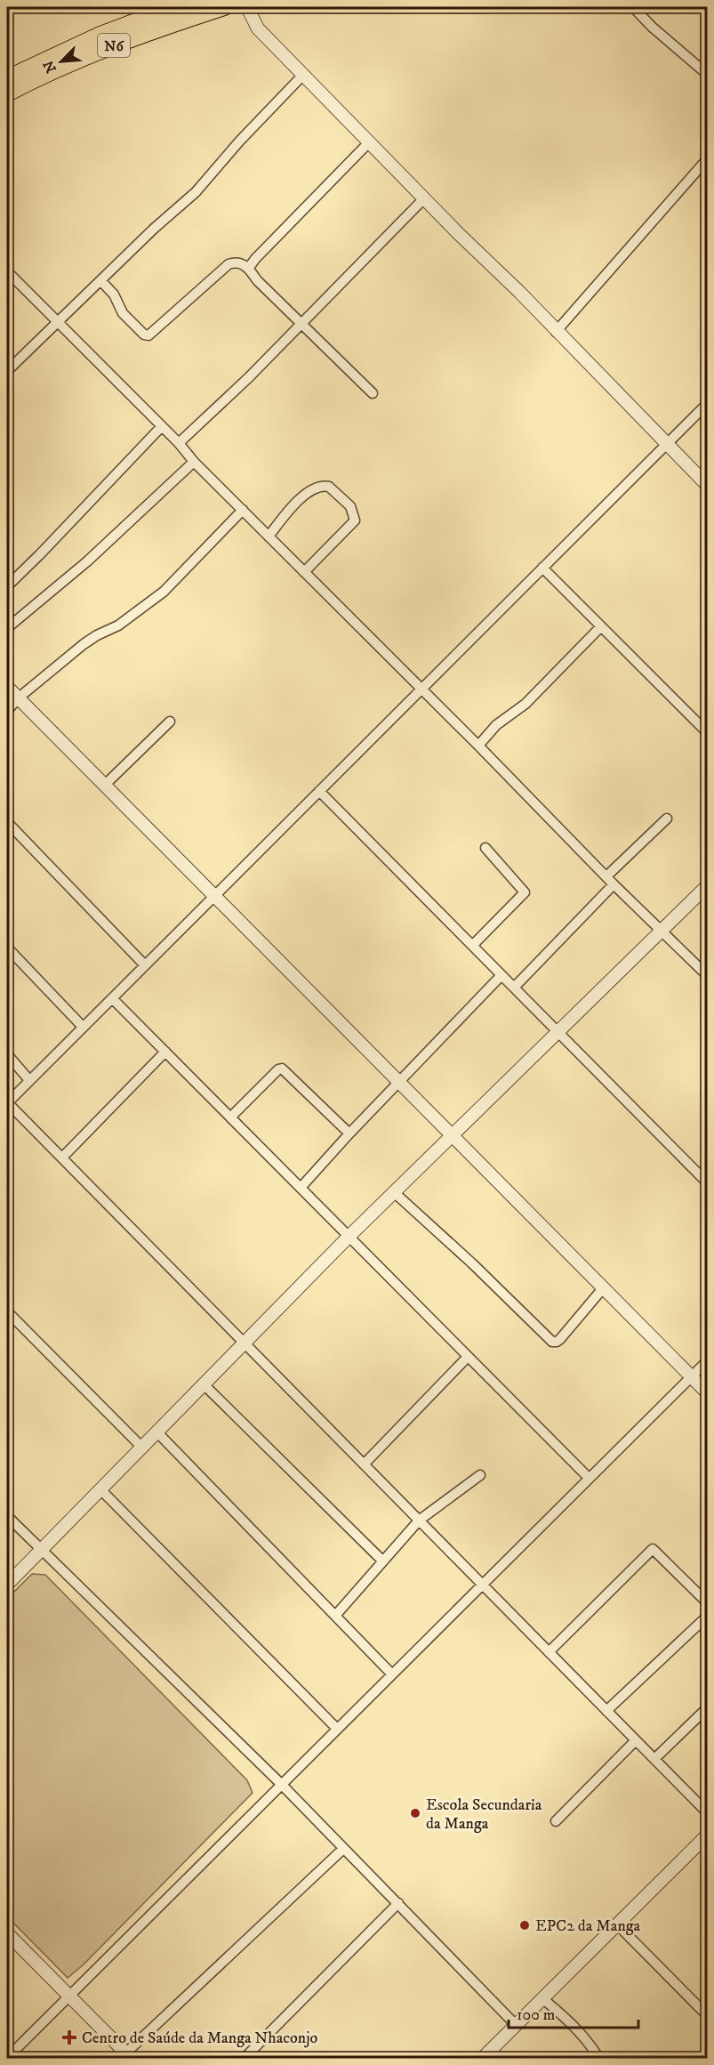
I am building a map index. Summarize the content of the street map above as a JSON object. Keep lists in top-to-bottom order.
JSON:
{
  "streets": {
    "highway": ["N6"]
  },
  "places": {
    "other": ["Escola Secundaria da Manga", "EPC2 da Manga"],
    "health": ["Centro de Saúde da Manga Nhaconjo"]
  },
  "scale_bar": "100 m",
  "north": "bottom left"
}
